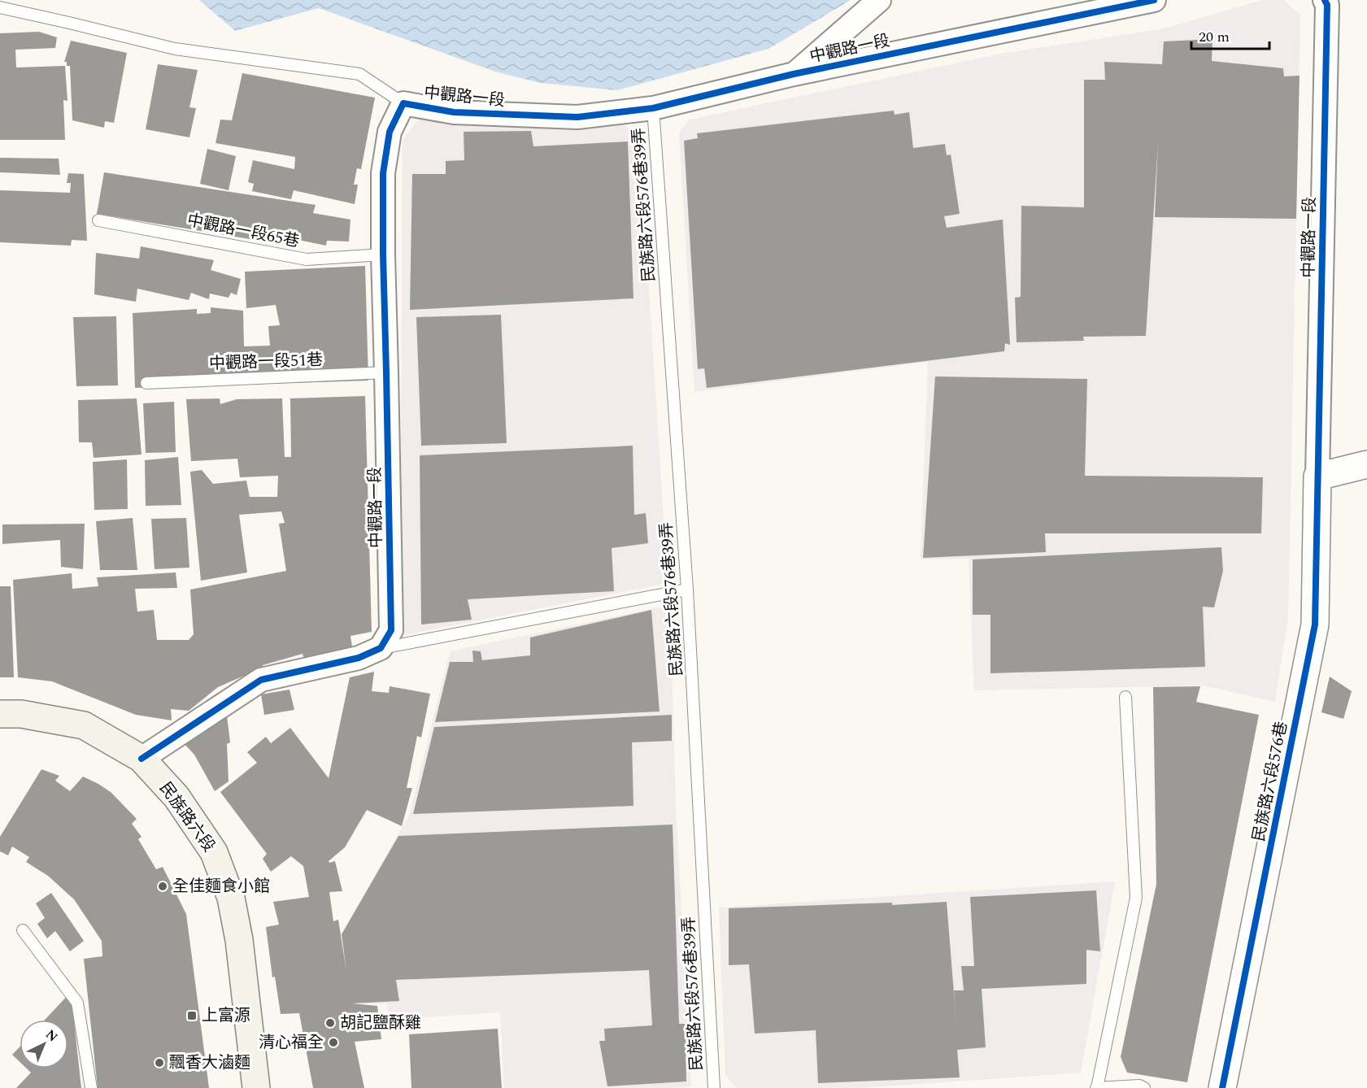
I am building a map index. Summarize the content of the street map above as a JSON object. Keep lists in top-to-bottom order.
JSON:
{
  "streets": {
    "main road": ["民族路六段"],
    "street": ["中觀路一段", "民族路六段576巷"],
    "lane": ["民族路六段576巷39弄", "中觀路一段65巷", "中觀路一段51巷"]
  },
  "crossings": [
    ["中觀路一段", "民族路六段576巷39弄"],
    ["中觀路一段", "中觀路一段65巷"],
    ["中觀路一段", "中觀路一段51巷"],
    ["中觀路一段", "民族路六段576巷"]
  ],
  "places": {
    "other": [
      "全佳麵食小館",
      "胡記鹽酥雞",
      "清心福全",
      "飄香大滷麵"
    ],
    "transit": ["上富源"]
  },
  "scale_bar": "20 m",
  "north": "top right"
}
